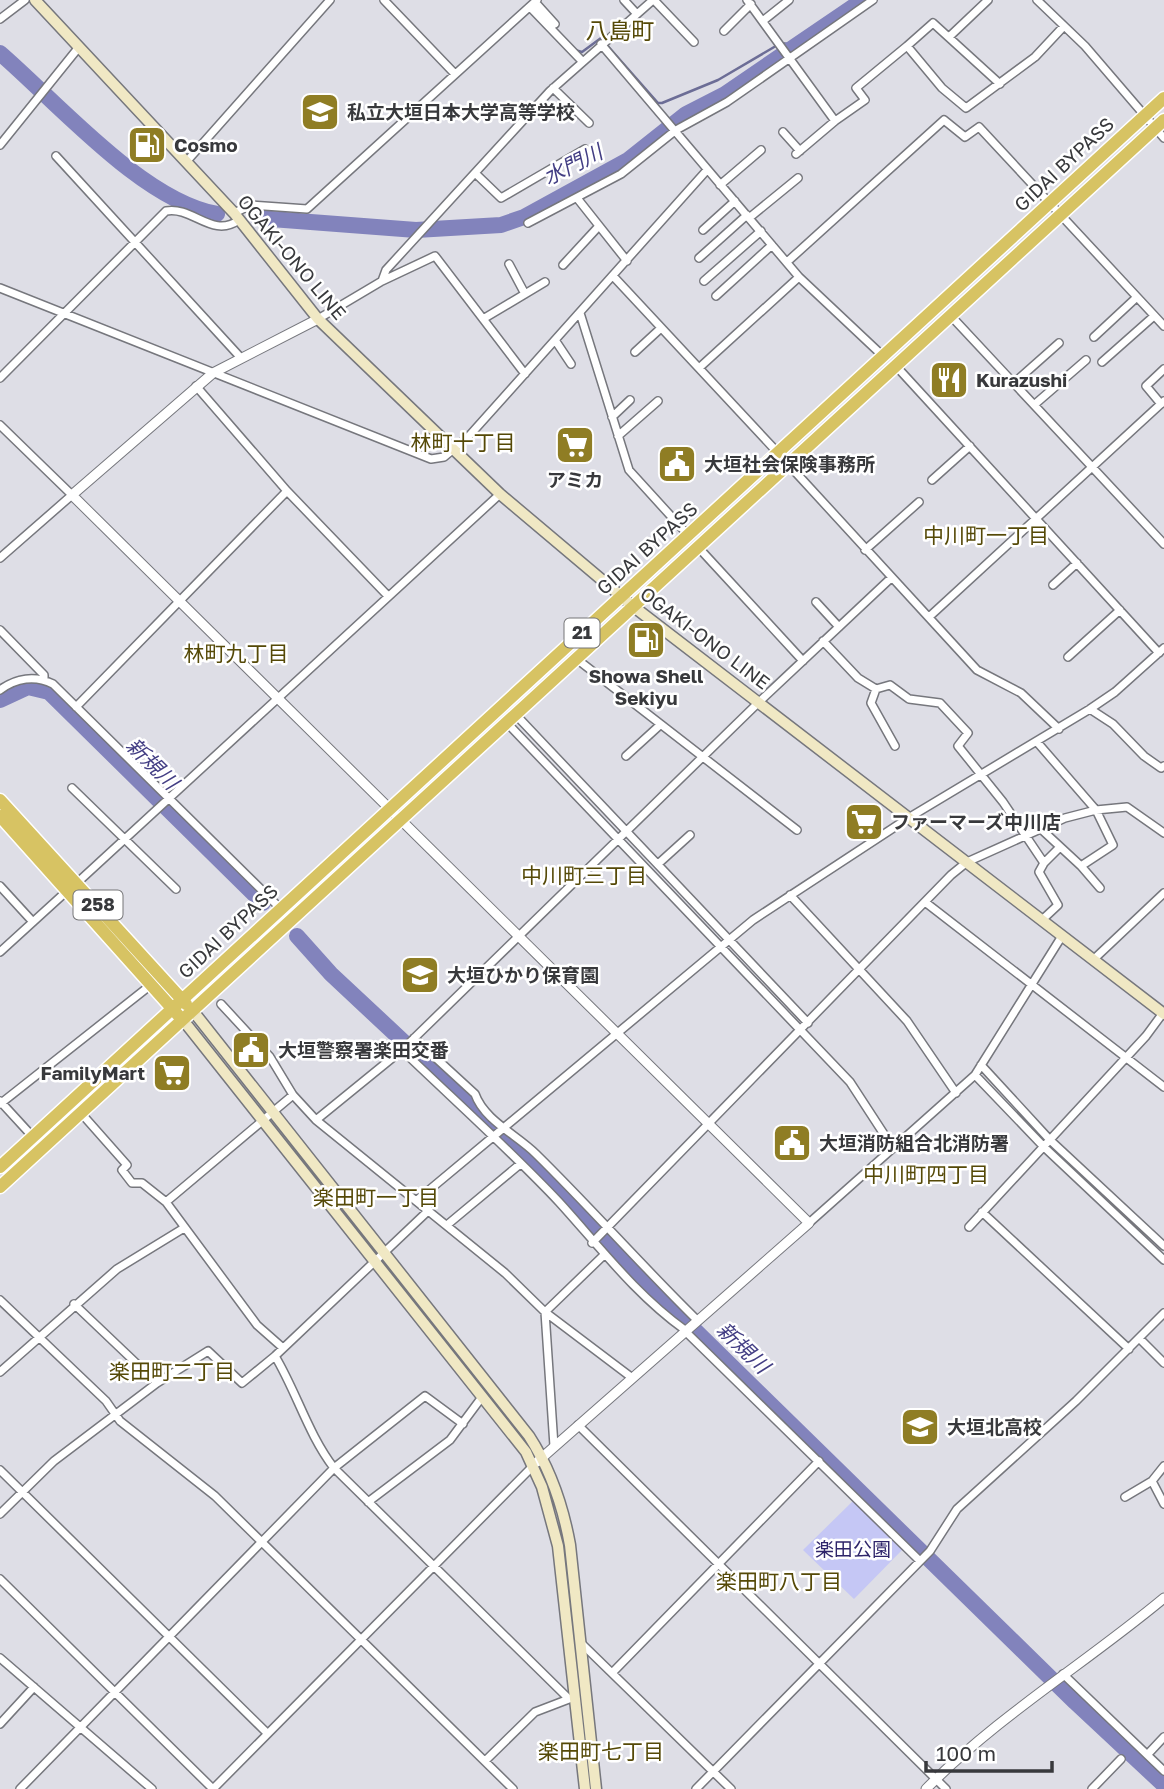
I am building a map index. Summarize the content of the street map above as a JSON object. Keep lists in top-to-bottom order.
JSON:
{
  "streets": {
    "highway": ["GIDAI BYPASS", "21", "258"],
    "main road": ["OGAKI-ONO LINE"]
  },
  "crossings": [
    ["GIDAI BYPASS", "OGAKI-ONO LINE"],
    ["GIDAI BYPASS", "258"]
  ],
  "districts": [
    "八島町",
    "林町十丁目",
    "中川町一丁目",
    "林町九丁目",
    "中川町三丁目",
    "中川町四丁目",
    "楽田町一丁目",
    "楽田町二丁目",
    "楽田町八丁目",
    "楽田町七丁目"
  ],
  "water": ["水門川", "新規川"],
  "parks": ["楽田公園"],
  "places": {
    "school or university": ["私立大垣日本大学高等学校", "大垣ひかり保育園", "大垣北高校"],
    "fuel station": ["Cosmo", "Showa Shell Sekiyu"],
    "restaurant": ["Kurazushi"],
    "supermarket": ["アミカ", "ファーマーズ中川店", "FamilyMart"],
    "public building": ["大垣社会保険事務所", "大垣警察署楽田交番", "大垣消防組合北消防署"]
  },
  "scale_bar": "100 m"
}
